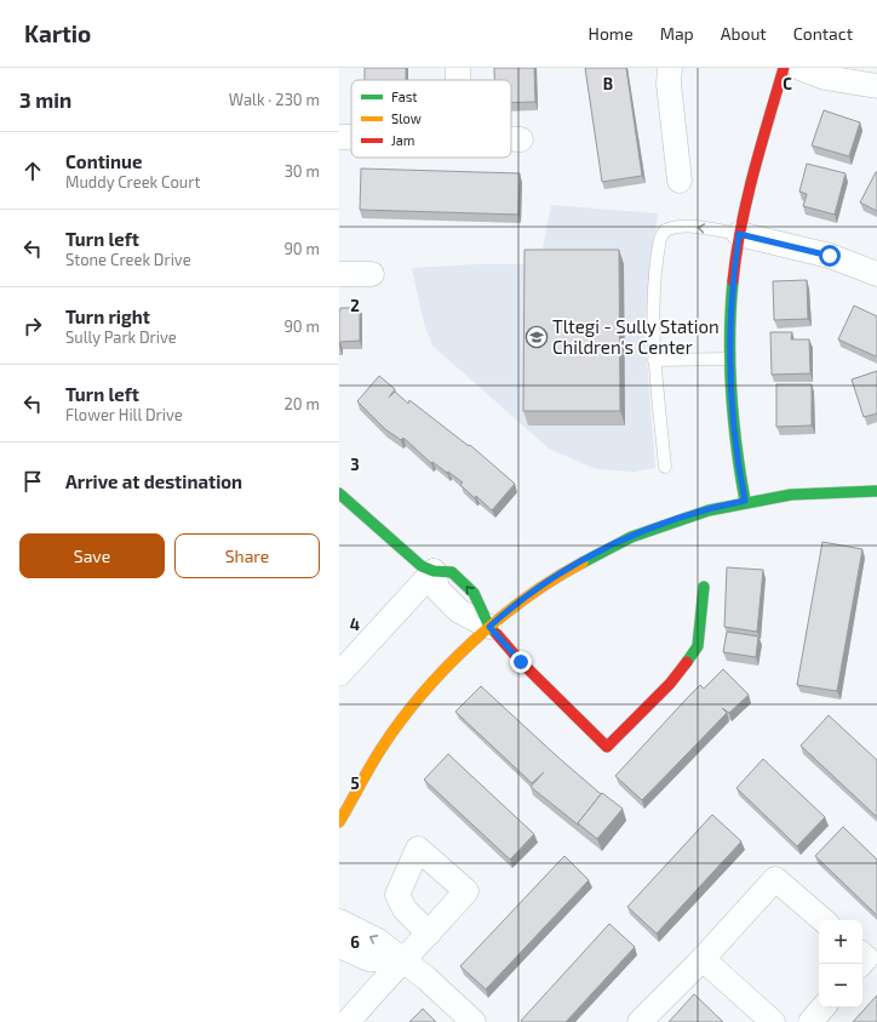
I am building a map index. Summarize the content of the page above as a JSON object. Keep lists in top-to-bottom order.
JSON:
{
  "places": {
    "school or university": ["Tltegi - Sully Station Children's Center"]
  },
  "legend": ["Fast", "Slow", "Jam"],
  "page": {
    "header": "Kartio",
    "nav": [
      "Home",
      "Map",
      "About",
      "Contact"
    ],
    "heading": ["3 min", "Walk · 230 m"],
    "list": [
      ["Continue", "Muddy Creek Court", "30 m"],
      ["Turn left", "Stone Creek Drive", "90 m"],
      ["Turn right", "Sully Park Drive", "90 m"],
      ["Turn left", "Flower Hill Drive", "20 m"],
      "Arrive at destination"
    ],
    "buttons": ["Save", "Share"],
    "map_buttons": ["+", "−"]
  },
  "grid": {
    "columns": ["B", "C"],
    "rows": [
      "2",
      "3",
      "4",
      "5",
      "6"
    ]
  }
}
